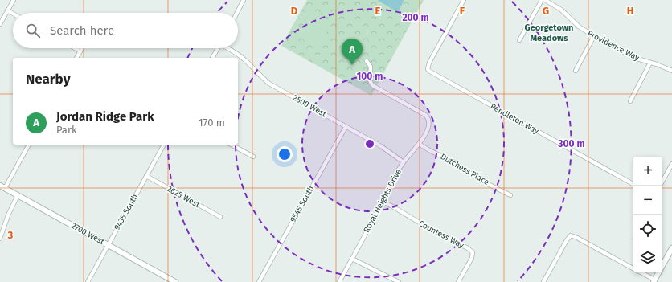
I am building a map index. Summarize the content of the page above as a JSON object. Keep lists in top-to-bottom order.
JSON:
{
  "streets": {
    "main road": ["2700 West"],
    "street": [
      "Providence Way",
      "2500 West",
      "Pendleton Way",
      "Dutchess Place",
      "2625 West",
      "Royal Heights Drive",
      "9545 South",
      "9435 South",
      "Countess Way"
    ]
  },
  "crossings": [
    ["2500 West", "Royal Heights Drive"],
    ["2500 West", "9545 South"],
    ["Dutchess Place", "Royal Heights Drive"],
    ["2625 West", "9435 South"],
    ["Royal Heights Drive", "Countess Way"],
    ["9435 South", "2700 West"]
  ],
  "districts": ["Georgetown Meadows"],
  "page": {
    "search": "Search here",
    "pins": "A",
    "heading": "Nearby",
    "list": [
      {
        "mark": "A",
        "name": "Jordan Ridge Park",
        "note": "Park",
        "value": "170 m"
      }
    ],
    "map_buttons": ["+", "−"]
  },
  "grid": {
    "columns": [
      "D",
      "E",
      "F",
      "G",
      "H"
    ],
    "rows": ["3"]
  },
  "rings": ["200 m", "100 m", "300 m"]
}
